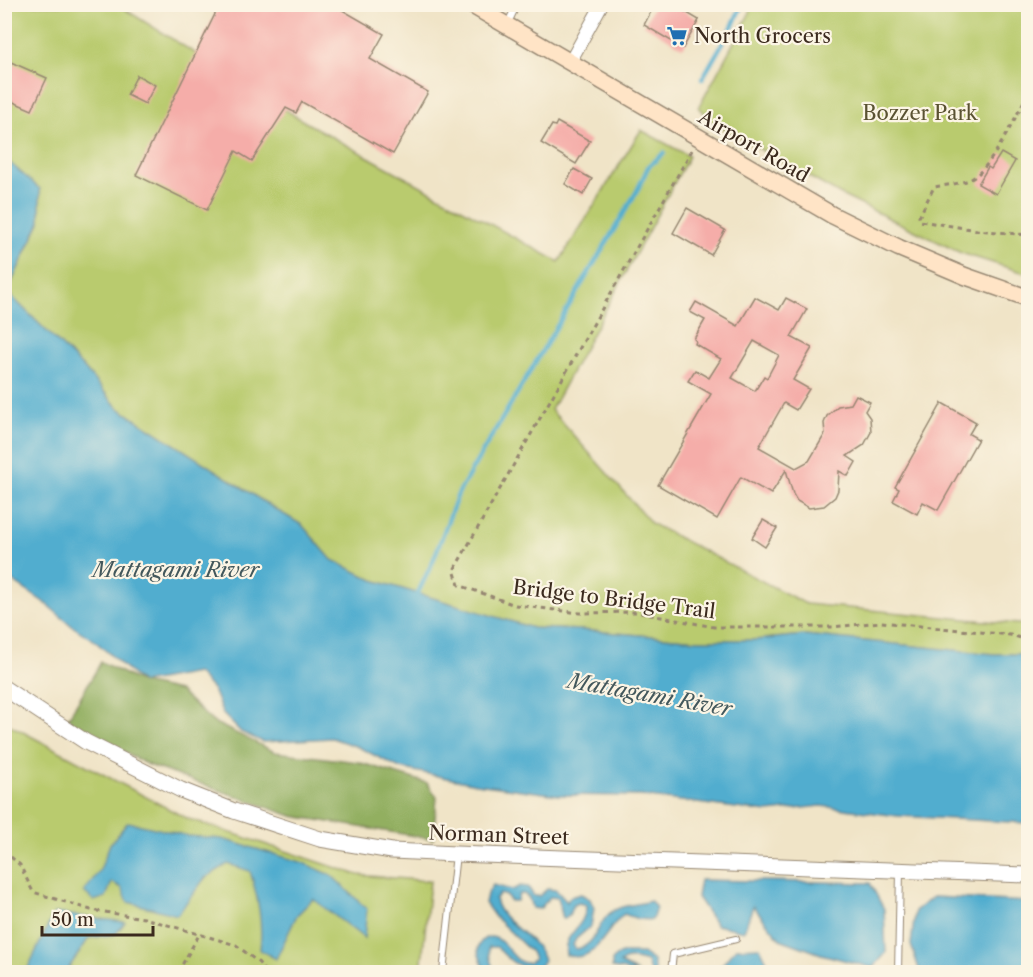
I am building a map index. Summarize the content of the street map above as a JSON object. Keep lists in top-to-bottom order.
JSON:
{
  "streets": {
    "main road": ["Airport Road"],
    "street": ["Norman Street"],
    "path": ["Bridge to Bridge Trail"]
  },
  "crossings": [
    ["Airport Road", "Bridge to Bridge Trail"]
  ],
  "water": ["Mattagami River"],
  "parks": ["Bozzer Park"],
  "places": {
    "supermarket": ["North Grocers"]
  },
  "scale_bar": "50 m"
}
